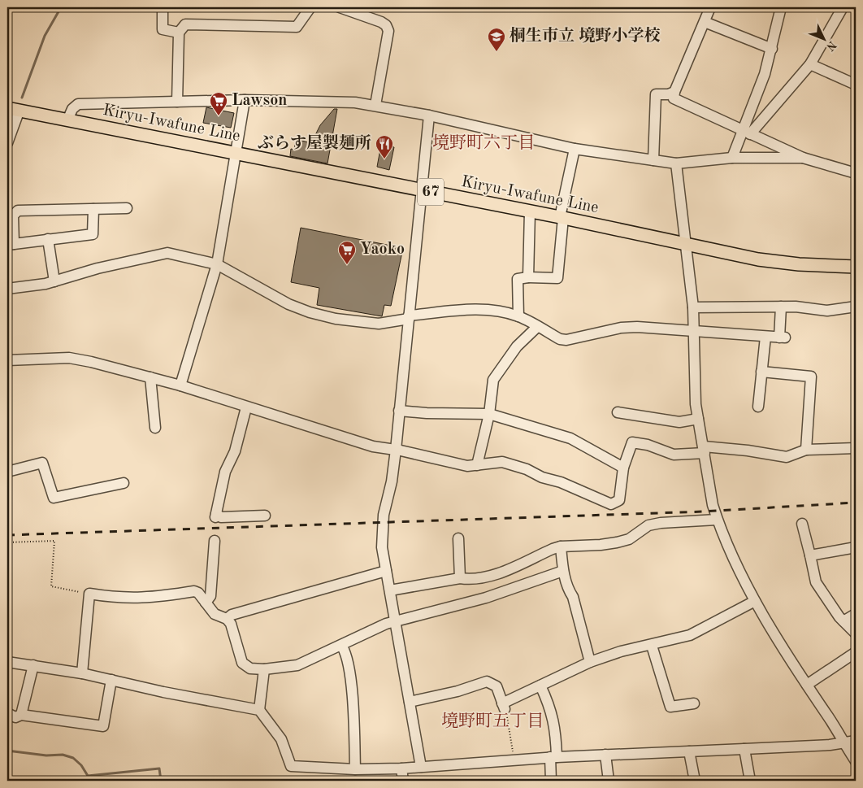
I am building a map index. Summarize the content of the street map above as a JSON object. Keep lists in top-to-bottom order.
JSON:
{
  "streets": {
    "main road": ["Kiryu-Iwafune Line", "67"]
  },
  "districts": ["境野町六丁目", "境野町五丁目"],
  "places": {
    "school or university": ["桐生市立 境野小学校"],
    "supermarket": ["Lawson", "Yaoko"],
    "restaurant": ["ぶらす屋製麺所"]
  },
  "north": "bottom right"
}
